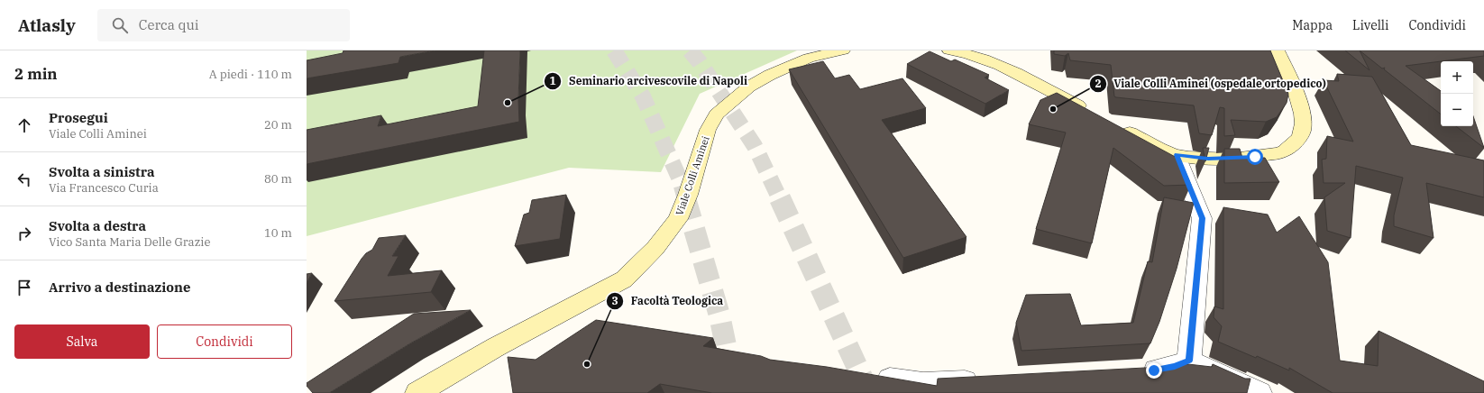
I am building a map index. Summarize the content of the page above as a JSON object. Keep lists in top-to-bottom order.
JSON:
{
  "streets": {
    "main road": ["Viale Colli Aminei"]
  },
  "places": ["Seminario arcivescovile di Napoli", "Viale Colli Aminei (ospedale ortopedico)", "Facoltà Teologica"],
  "page": {
    "header": "Atlasly",
    "search": "Cerca qui",
    "nav": ["Mappa", "Livelli", "Condividi"],
    "heading": ["2 min", "A piedi · 110 m"],
    "map_buttons": ["+", "−"],
    "list": [
      ["Prosegui", "Viale Colli Aminei", "20 m"],
      ["Svolta a sinistra", "Via Francesco Curia", "80 m"],
      ["Svolta a destra", "Vico Santa Maria Delle Grazie", "10 m"],
      "Arrivo a destinazione"
    ],
    "buttons": ["Salva", "Condividi"]
  }
}
